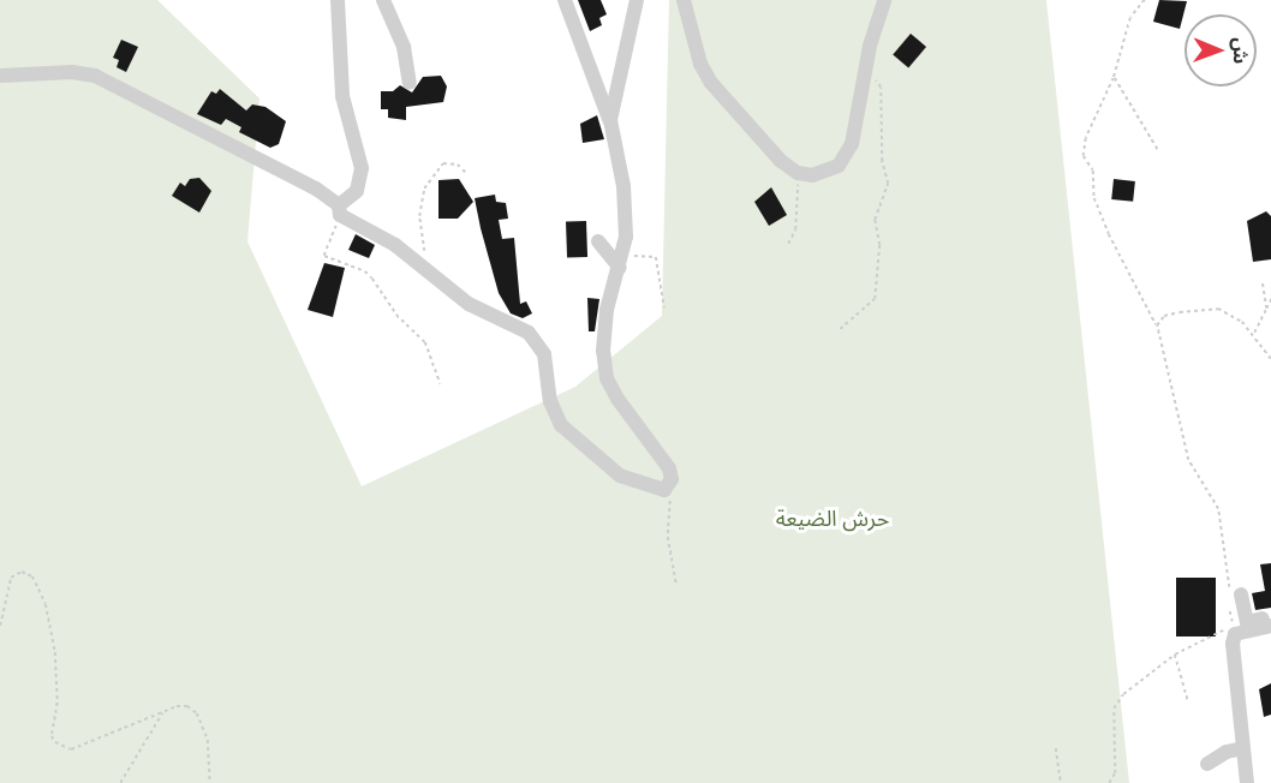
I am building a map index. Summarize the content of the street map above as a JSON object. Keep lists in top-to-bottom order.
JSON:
{
  "parks": ["حرش الضيعة"],
  "north": "right"
}
